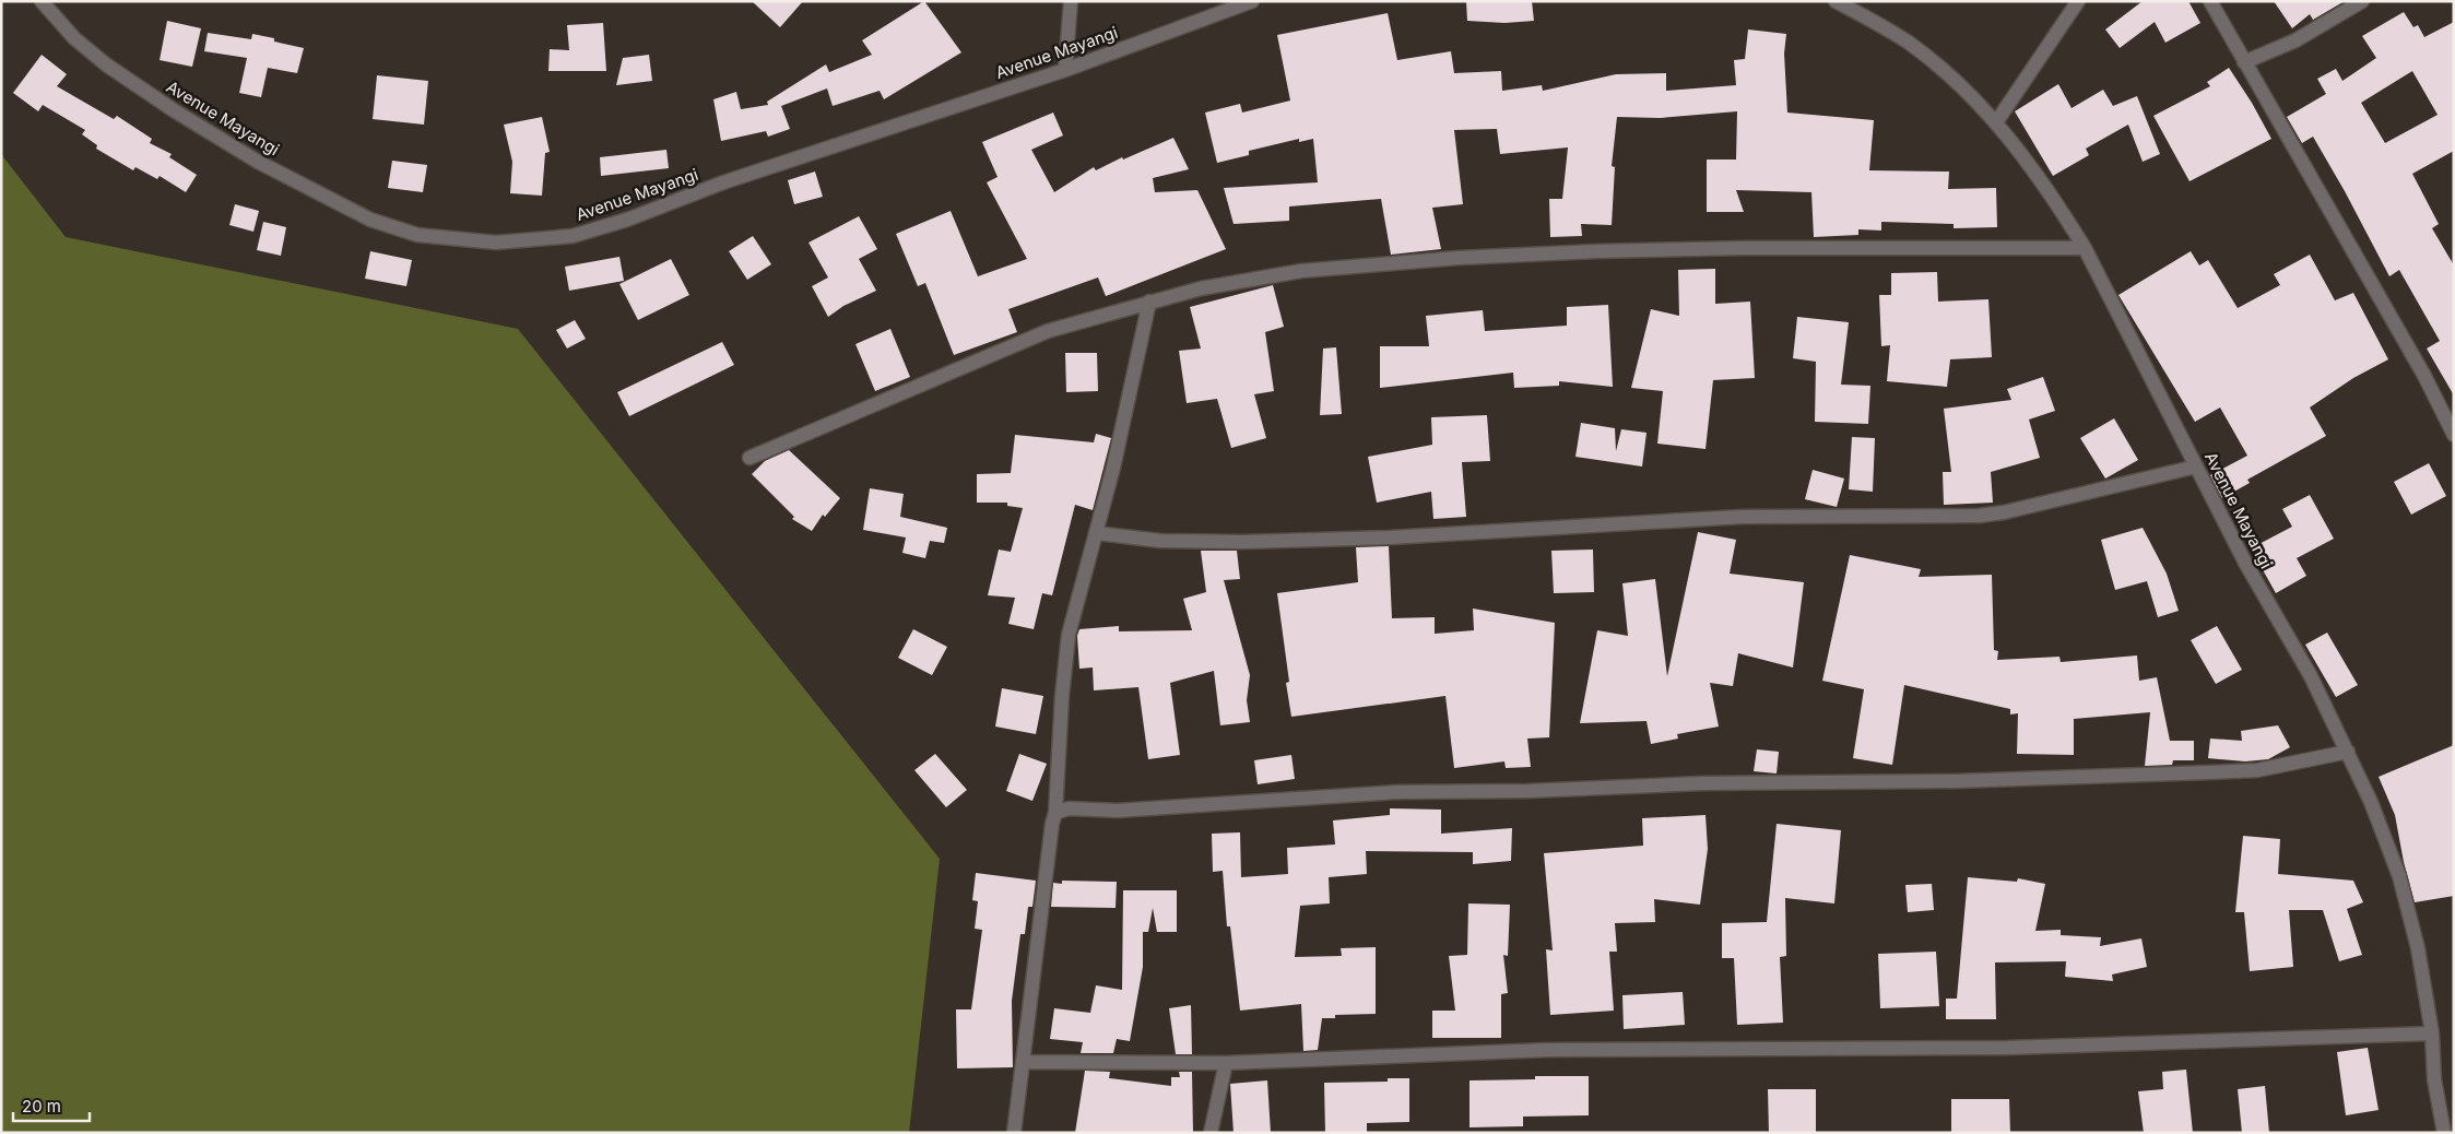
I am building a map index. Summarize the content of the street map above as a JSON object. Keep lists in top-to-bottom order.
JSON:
{
  "streets": {
    "street": ["Avenue Mayangi"]
  },
  "scale_bar": "20 m"
}
